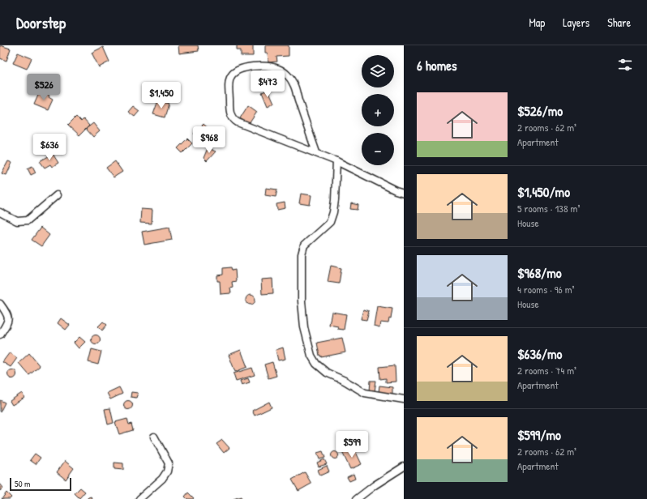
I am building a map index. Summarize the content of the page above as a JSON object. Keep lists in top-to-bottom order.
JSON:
{
  "scale_bar": "50 m",
  "page": {
    "header": "Doorstep",
    "nav": ["Map", "Layers", "Share"],
    "heading": "6 homes",
    "map_buttons": ["+", "−"],
    "price": [
      "$473",
      "$526",
      "$1,450",
      "$968",
      "$636",
      "$599"
    ],
    "list": [
      {
        "name": "$526/mo",
        "note": "2 rooms · 62 m² · Apartment"
      },
      {
        "name": "$1,450/mo",
        "note": "5 rooms · 138 m² · House"
      },
      {
        "name": "$968/mo",
        "note": "4 rooms · 96 m² · House"
      },
      {
        "name": "$636/mo",
        "note": "2 rooms · 74 m² · Apartment"
      },
      {
        "name": "$599/mo",
        "note": "2 rooms · 62 m² · Apartment"
      }
    ],
    "scale": "50 m"
  }
}
